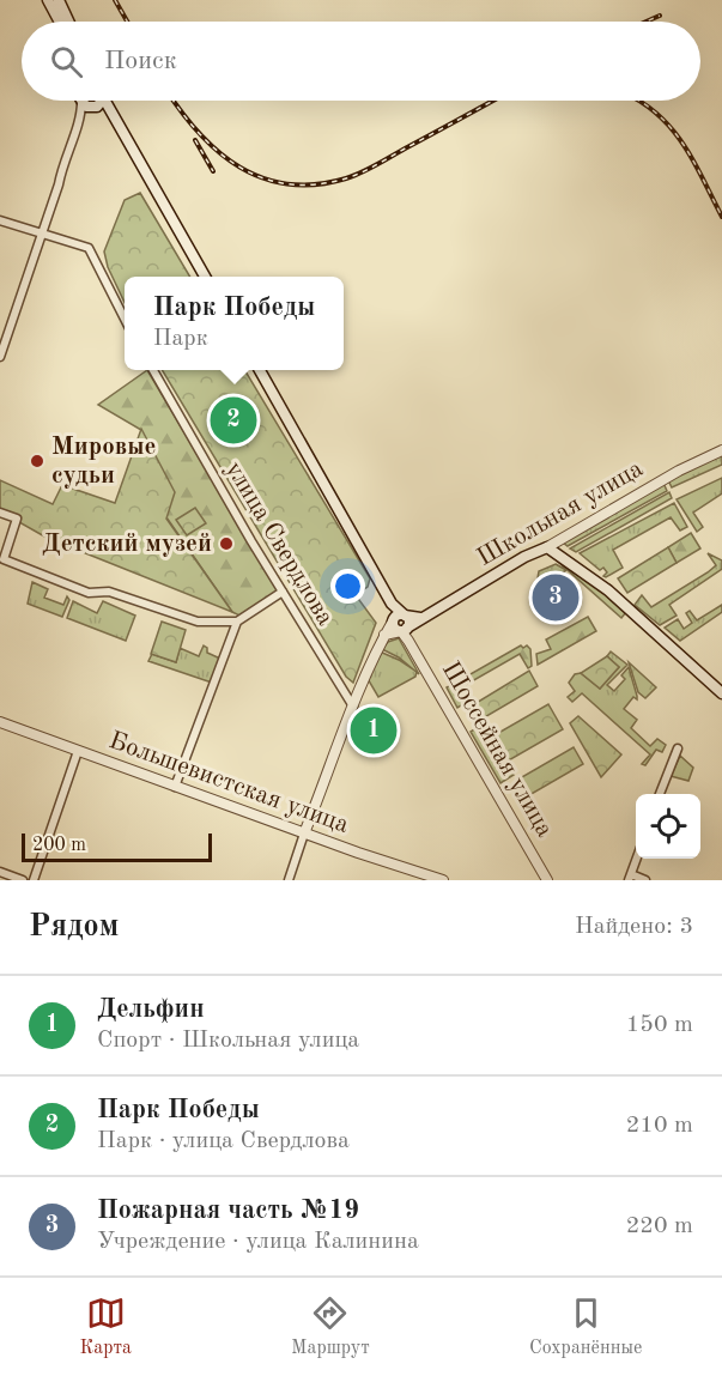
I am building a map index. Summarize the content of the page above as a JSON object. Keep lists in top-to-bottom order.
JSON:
{
  "streets": {
    "main road": ["Школьная улица"],
    "street": ["улица Свердлова", "Шоссейная улица", "Большевистская улица"]
  },
  "crossings": [
    ["Школьная улица", "Шоссейная улица"]
  ],
  "places": ["Мировые судьи", "Детский музей"],
  "scale_bar": "200 m",
  "page": {
    "search": "Поиск",
    "popup": ["Парк Победы", "Парк"],
    "pins": ["2", "3", "1"],
    "scale": "200 m",
    "heading": ["Рядом", "Найдено: 3"],
    "list": [
      {
        "mark": "1",
        "name": "Дельфин",
        "note": "Спорт · Школьная улица",
        "value": "150 m"
      },
      {
        "mark": "2",
        "name": "Парк Победы",
        "note": "Парк · улица Свердлова",
        "value": "210 m"
      },
      {
        "mark": "3",
        "name": "Пожарная часть №19",
        "note": "Учреждение · улица Калинина",
        "value": "220 m"
      }
    ],
    "nav": ["Карта", "Маршрут", "Сохранённые"]
  }
}
